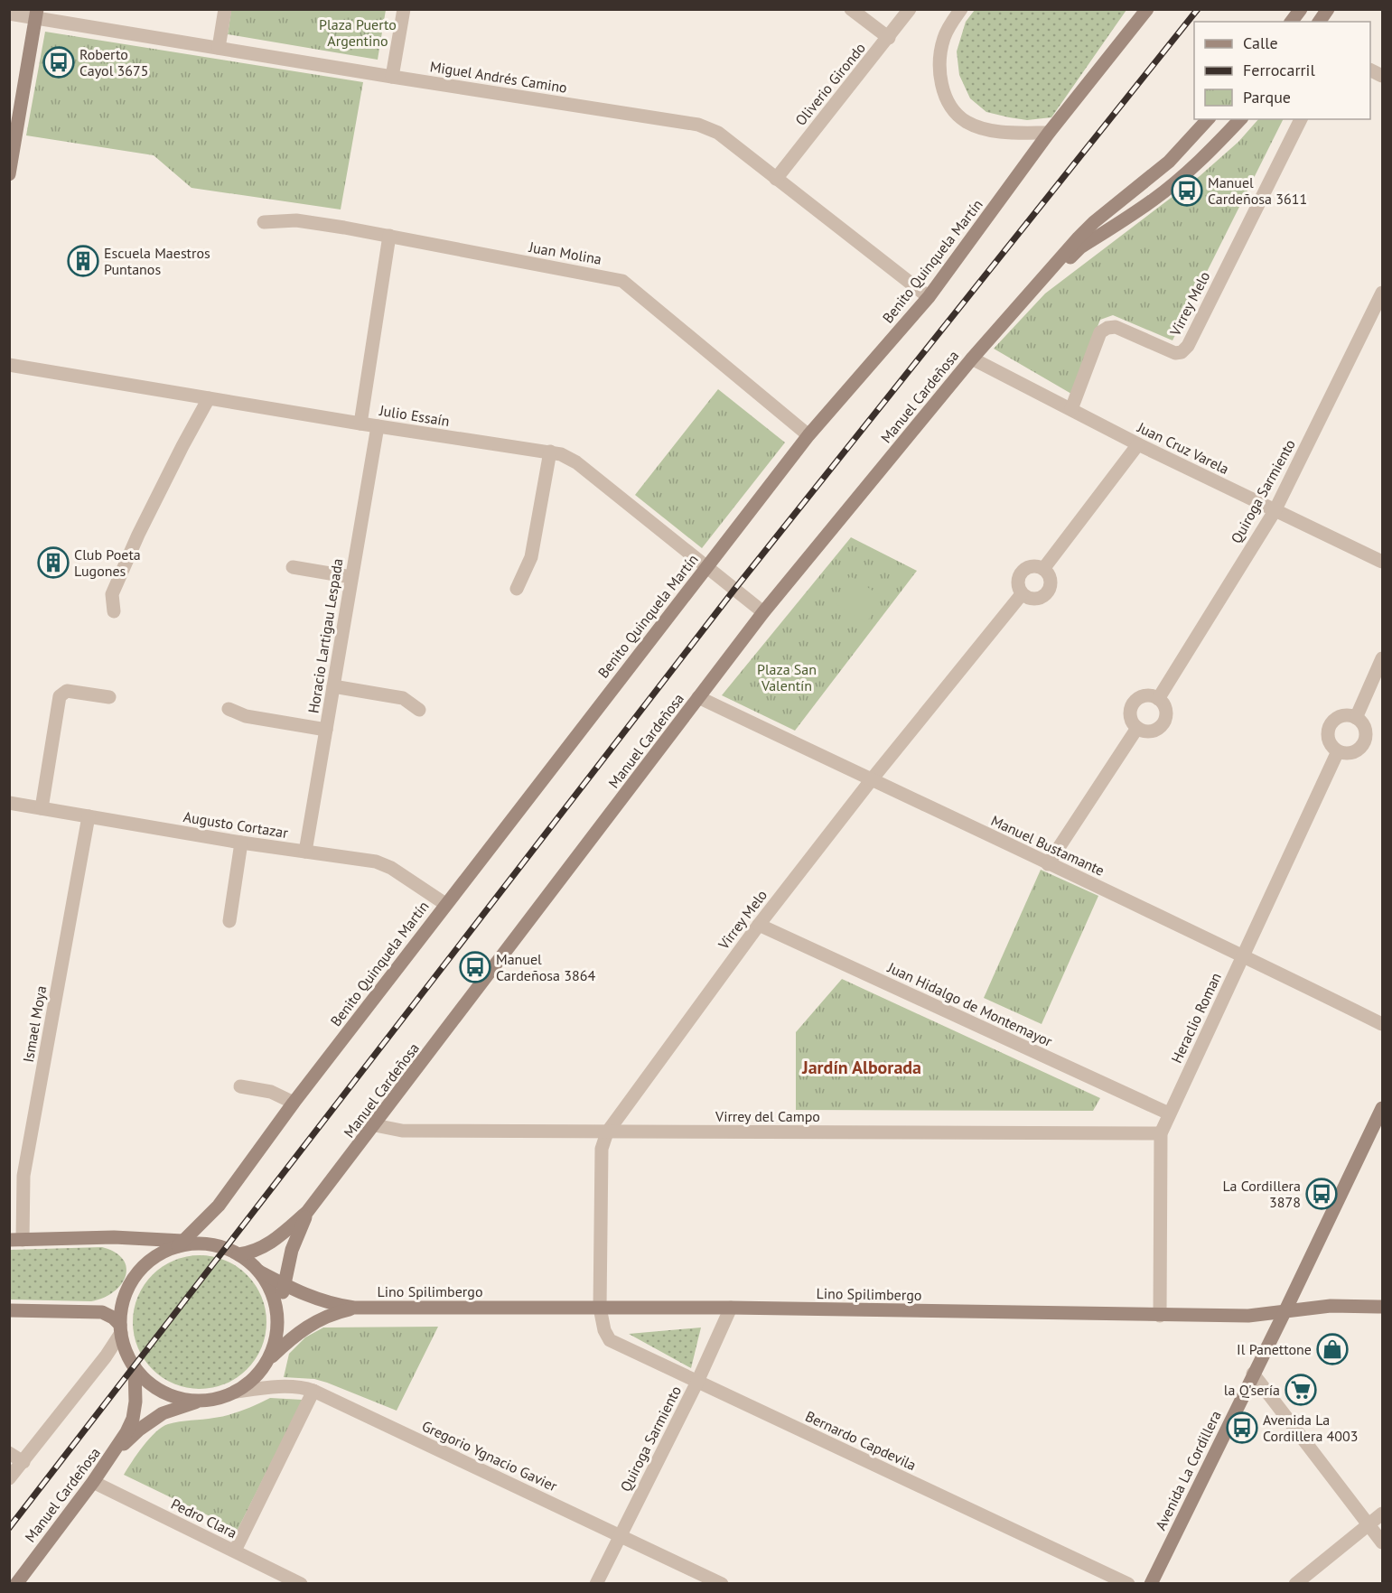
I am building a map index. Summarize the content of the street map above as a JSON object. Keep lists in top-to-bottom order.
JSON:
{
  "streets": {
    "main road": [
      "Benito Quinquela Martín",
      "Manuel Cardeñosa",
      "Lino Spilimbergo",
      "Avenida La Cordillera"
    ],
    "street": [
      "Miguel Andrés Camino",
      "Oliverio Girondo",
      "Juan Molina",
      "Virrey Melo",
      "Julio Essaín",
      "Juan Cruz Varela",
      "Quiroga Sarmiento",
      "Horacio Lartigau Lespada",
      "Augusto Cortazar",
      "Manuel Bustamante",
      "Juan Hidalgo de Montemayor",
      "Heraclio Roman",
      "Ismael Moya",
      "Virrey del Campo",
      "Bernardo Capdevila",
      "Gregorio Ygnacio Gavier",
      "Pedro Clara"
    ]
  },
  "crossings": [
    ["Miguel Andrés Camino", "Oliverio Girondo"],
    ["Miguel Andrés Camino", "Benito Quinquela Martín"],
    ["Juan Molina", "Benito Quinquela Martín"],
    ["Benito Quinquela Martín", "Manuel Cardeñosa"],
    ["Benito Quinquela Martín", "Julio Essaín"],
    ["Benito Quinquela Martín", "Augusto Cortazar"],
    ["Benito Quinquela Martín", "Lino Spilimbergo"],
    ["Benito Quinquela Martín", "Gregorio Ygnacio Gavier"],
    ["Virrey Melo", "Juan Cruz Varela"],
    ["Virrey Melo", "Manuel Bustamante"],
    ["Virrey Melo", "Juan Hidalgo de Montemayor"],
    ["Virrey Melo", "Virrey del Campo"],
    ["Virrey Melo", "Lino Spilimbergo"],
    ["Virrey Melo", "Bernardo Capdevila"],
    ["Manuel Cardeñosa", "Julio Essaín"],
    ["Manuel Cardeñosa", "Juan Cruz Varela"],
    ["Manuel Cardeñosa", "Manuel Bustamante"],
    ["Manuel Cardeñosa", "Virrey del Campo"],
    ["Manuel Cardeñosa", "Lino Spilimbergo"],
    ["Manuel Cardeñosa", "Gregorio Ygnacio Gavier"],
    ["Manuel Cardeñosa", "Pedro Clara"],
    ["Julio Essaín", "Horacio Lartigau Lespada"],
    ["Juan Cruz Varela", "Quiroga Sarmiento"],
    ["Quiroga Sarmiento", "Lino Spilimbergo"],
    ["Quiroga Sarmiento", "Bernardo Capdevila"],
    ["Quiroga Sarmiento", "Gregorio Ygnacio Gavier"],
    ["Horacio Lartigau Lespada", "Augusto Cortazar"],
    ["Augusto Cortazar", "Ismael Moya"],
    ["Manuel Bustamante", "Heraclio Roman"],
    ["Juan Hidalgo de Montemayor", "Heraclio Roman"],
    ["Heraclio Roman", "Virrey del Campo"],
    ["Heraclio Roman", "Lino Spilimbergo"],
    ["Ismael Moya", "Lino Spilimbergo"],
    ["Lino Spilimbergo", "Bernardo Capdevila"],
    ["Lino Spilimbergo", "Gregorio Ygnacio Gavier"],
    ["Lino Spilimbergo", "Avenida La Cordillera"]
  ],
  "districts": ["Jardín Alborada"],
  "parks": ["Plaza Puerto Argentino", "Plaza San Valentín"],
  "places": {
    "bus stop": [
      "Roberto Cayol 3675",
      "Manuel Cardeñosa 3611",
      "Manuel Cardeñosa 3864",
      "La Cordillera 3878",
      "Avenida La Cordillera 4003"
    ],
    "building": ["Escuela Maestros Puntanos", "Club Poeta Lugones"],
    "shop": ["Il Panettone"],
    "supermarket": ["la Q'sería"]
  },
  "legend": ["Calle", "Ferrocarril", "Parque"]
}
